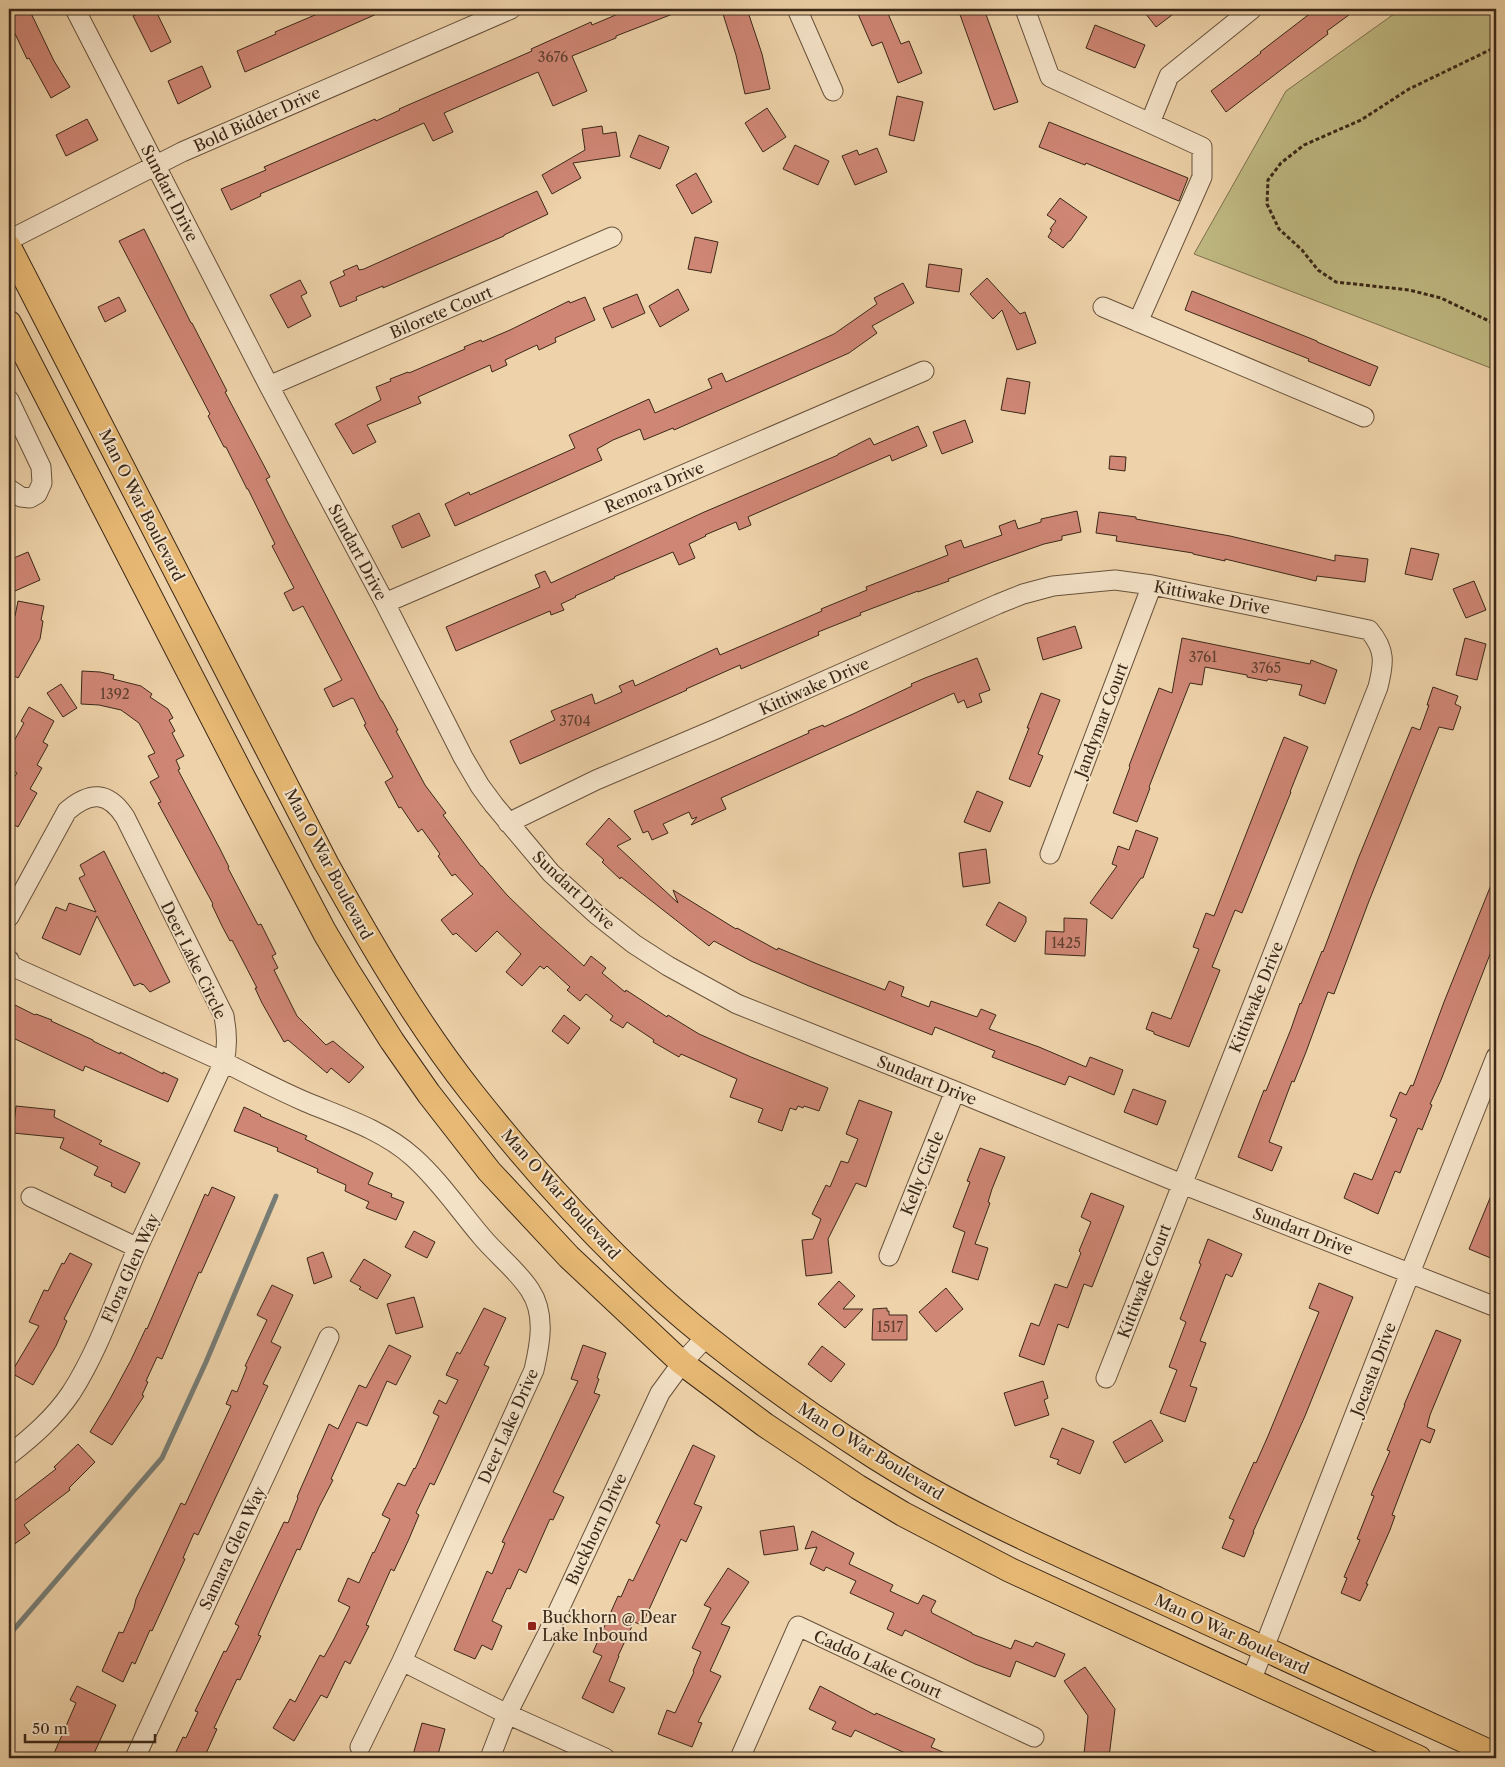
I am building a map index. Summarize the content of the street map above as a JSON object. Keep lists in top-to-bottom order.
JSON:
{
  "streets": {
    "main road": ["Man O War Boulevard"],
    "street": [
      "Bold Bidder Drive",
      "Sundart Drive",
      "Bilorete Court",
      "Remora Drive",
      "Kittiwake Drive",
      "Jandymar Court",
      "Deer Lake Circle",
      "Kelly Circle",
      "Flora Glen Way",
      "Kittiwake Court",
      "Jocasta Drive",
      "Deer Lake Drive",
      "Buckhorn Drive",
      "Samara Glen Way",
      "Caddo Lake Court"
    ]
  },
  "crossings": [
    ["Bold Bidder Drive", "Sundart Drive"],
    ["Sundart Drive", "Bilorete Court"],
    ["Sundart Drive", "Remora Drive"],
    ["Sundart Drive", "Kittiwake Drive"],
    ["Sundart Drive", "Kelly Circle"],
    ["Sundart Drive", "Kittiwake Court"],
    ["Sundart Drive", "Jocasta Drive"],
    ["Man O War Boulevard", "Jocasta Drive"],
    ["Man O War Boulevard", "Buckhorn Drive"],
    ["Kittiwake Drive", "Jandymar Court"],
    ["Kittiwake Drive", "Kittiwake Court"],
    ["Deer Lake Circle", "Flora Glen Way"],
    ["Deer Lake Circle", "Deer Lake Drive"],
    ["Flora Glen Way", "Deer Lake Drive"]
  ],
  "places": {
    "transit": ["Buckhorn @ Dear Lake Inbound"]
  },
  "house_numbers": [
    "3676",
    "3761",
    "3765",
    "1392",
    "3704",
    "1425",
    "1517"
  ],
  "scale_bar": "50 m"
}
